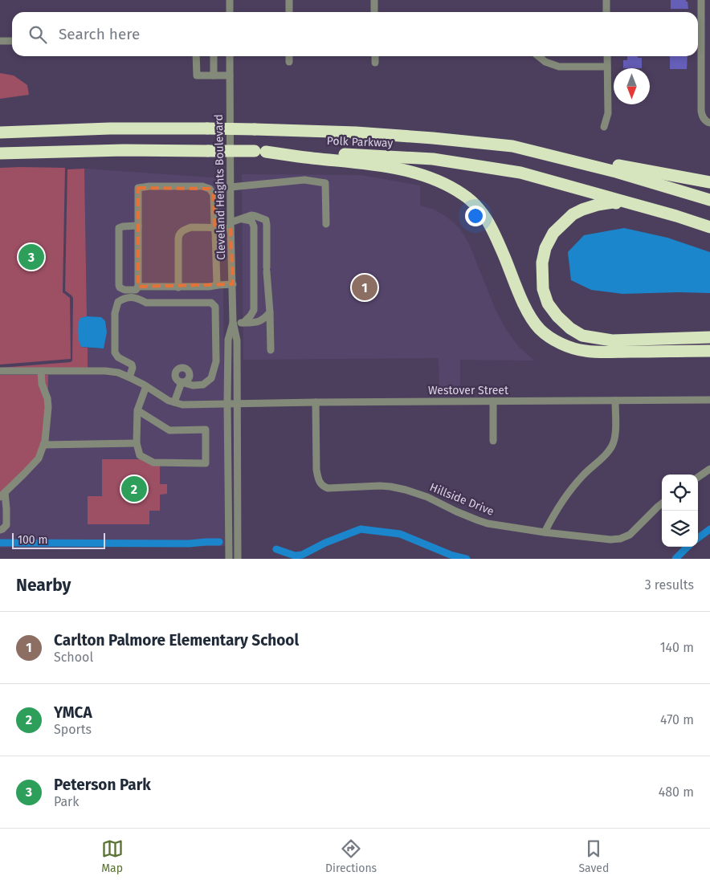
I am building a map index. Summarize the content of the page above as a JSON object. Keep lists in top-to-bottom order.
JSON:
{
  "streets": {
    "highway": ["Polk Parkway"],
    "street": ["Cleveland Heights Boulevard", "Westover Street", "Hillside Drive"]
  },
  "crossings": [
    ["Cleveland Heights Boulevard", "Westover Street"],
    ["Westover Street", "Hillside Drive"]
  ],
  "scale_bar": "100 m",
  "north": "bottom",
  "page": {
    "search": "Search here",
    "pins": ["3", "1", "2"],
    "scale": "100 m",
    "heading": ["Nearby", "3 results"],
    "list": [
      {
        "mark": "1",
        "name": "Carlton Palmore Elementary School",
        "note": "School",
        "value": "140 m"
      },
      {
        "mark": "2",
        "name": "YMCA",
        "note": "Sports",
        "value": "470 m"
      },
      {
        "mark": "3",
        "name": "Peterson Park",
        "note": "Park",
        "value": "480 m"
      }
    ],
    "nav": ["Map", "Directions", "Saved"]
  }
}
